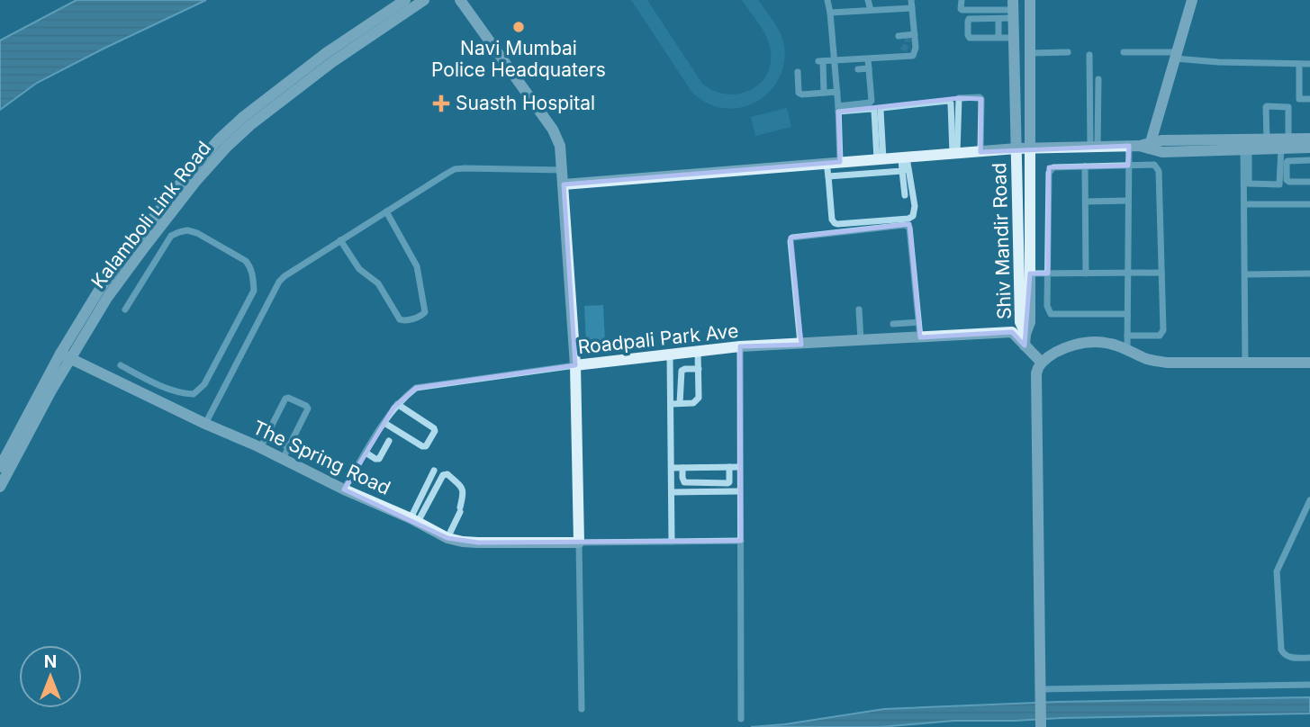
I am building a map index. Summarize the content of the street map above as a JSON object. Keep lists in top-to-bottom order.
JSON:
{
  "streets": {
    "street": [
      "Kalamboli Link Road",
      "Shiv Mandir Road",
      "Roadpali Park Ave",
      "The Spring Road"
    ]
  },
  "crossings": [
    ["Kalamboli Link Road", "The Spring Road"],
    ["Shiv Mandir Road", "Roadpali Park Ave"],
    ["Roadpali Park Ave", "The Spring Road"]
  ],
  "places": {
    "other": ["Navi Mumbai Police Headquaters"],
    "health": ["Suasth Hospital"]
  },
  "north": "top"
}
